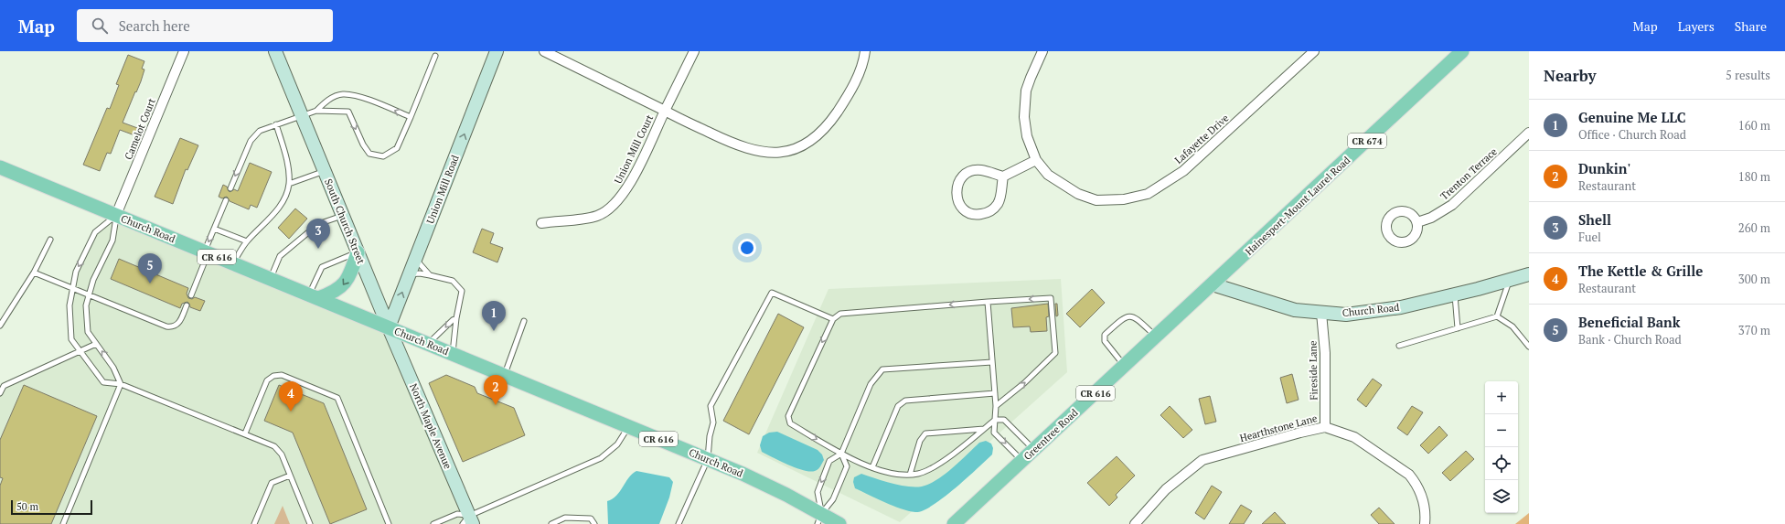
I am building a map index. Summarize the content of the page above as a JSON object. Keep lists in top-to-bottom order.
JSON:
{
  "streets": {
    "main road": [
      "CR 674",
      "Union Mill Road",
      "Hainesport-Mount Laurel Road",
      "South Church Street",
      "Church Road",
      "CR 616",
      "North Maple Avenue",
      "Greentree Road"
    ],
    "street": [
      "Camelot Court",
      "Lafayette Drive",
      "Union Mill Court",
      "Trenton Terrace",
      "Fireside Lane",
      "Hearthstone Lane"
    ]
  },
  "crossings": [
    ["Camelot Court", "Church Road"],
    ["Union Mill Road", "South Church Street"],
    ["Union Mill Road", "Church Road"],
    ["Union Mill Road", "North Maple Avenue"],
    ["Hainesport-Mount Laurel Road", "Church Road"],
    ["Hainesport-Mount Laurel Road", "Greentree Road"],
    ["South Church Street", "Church Road"],
    ["South Church Street", "North Maple Avenue"],
    ["Church Road", "Fireside Lane"],
    ["Church Road", "North Maple Avenue"],
    ["Church Road", "Greentree Road"],
    ["Fireside Lane", "Hearthstone Lane"]
  ],
  "one_way": ["Union Mill Road"],
  "scale_bar": "50 m",
  "page": {
    "header": "Map",
    "search": "Search here",
    "nav": ["Map", "Layers", "Share"],
    "heading": ["Nearby", "5 results"],
    "list": [
      {
        "mark": "1",
        "name": "Genuine Me LLC",
        "note": "Office · Church Road",
        "value": "160 m"
      },
      {
        "mark": "2",
        "name": "Dunkin'",
        "note": "Restaurant",
        "value": "180 m"
      },
      {
        "mark": "3",
        "name": "Shell",
        "note": "Fuel",
        "value": "260 m"
      },
      {
        "mark": "4",
        "name": "The Kettle & Grille",
        "note": "Restaurant",
        "value": "300 m"
      },
      {
        "mark": "5",
        "name": "Beneficial Bank",
        "note": "Bank · Church Road",
        "value": "370 m"
      }
    ],
    "pins": [
      "3",
      "5",
      "1",
      "2",
      "4"
    ],
    "map_buttons": ["+", "−"],
    "scale": "50 m"
  }
}
